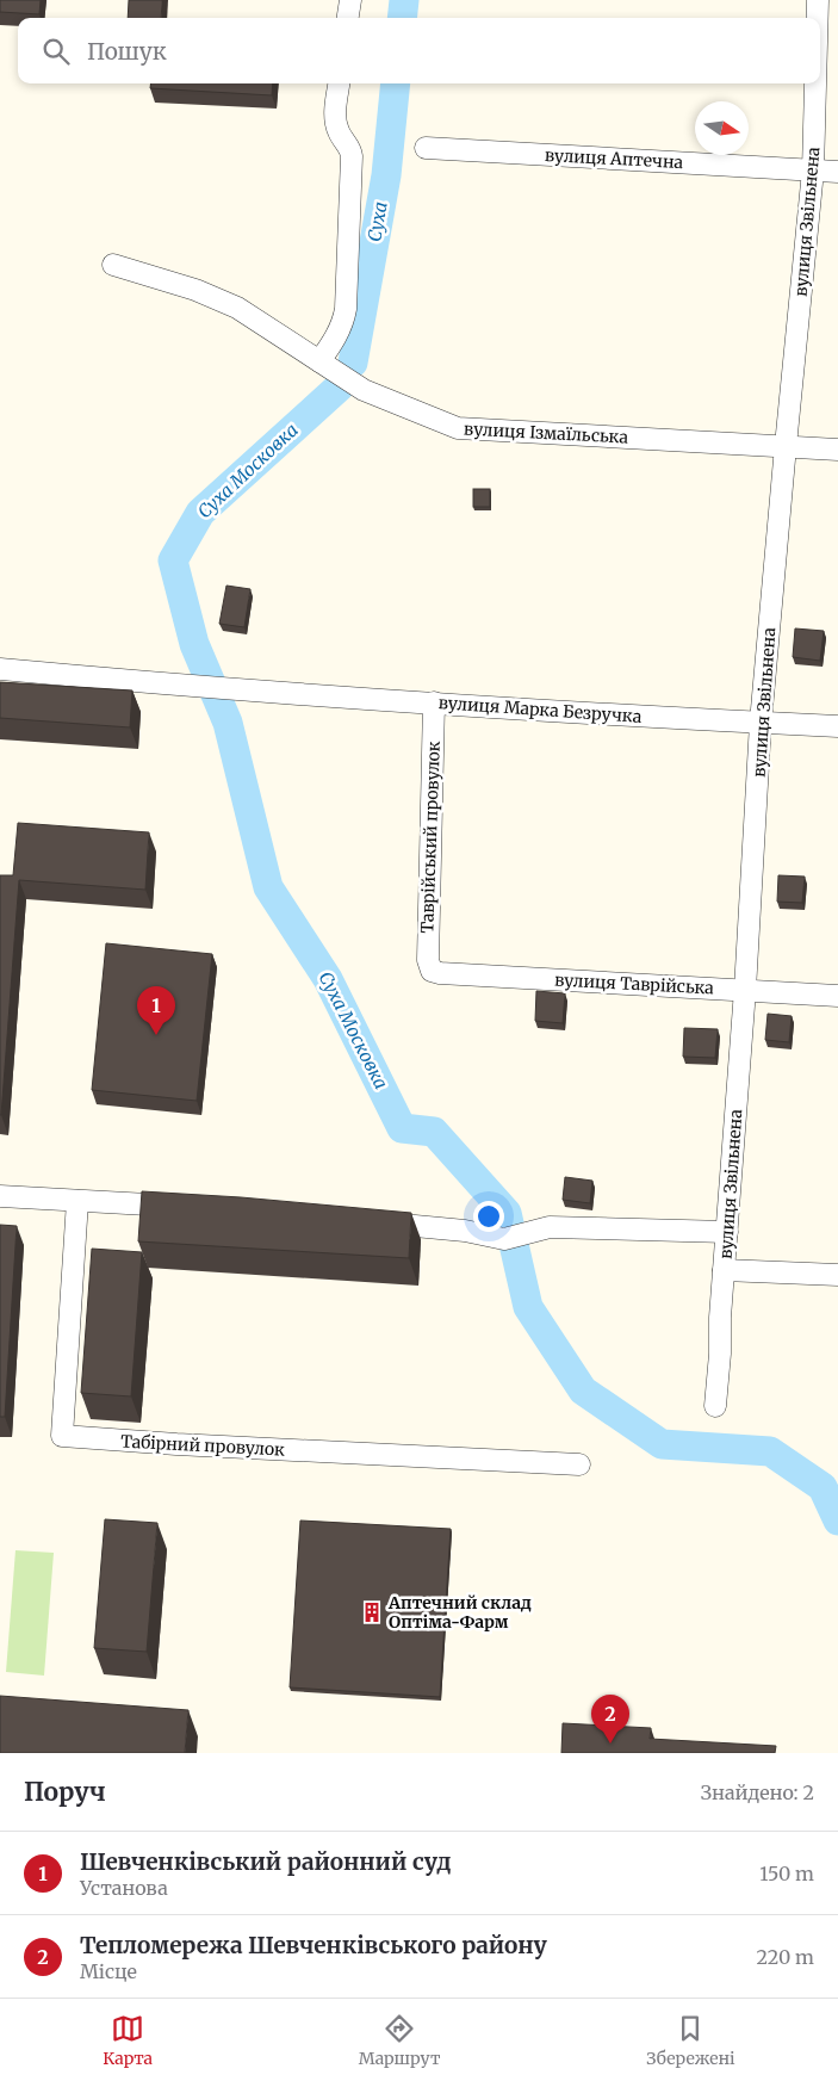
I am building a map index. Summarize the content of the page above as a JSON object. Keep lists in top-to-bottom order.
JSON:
{
  "streets": {
    "street": [
      "вулиця Аптечна",
      "вулиця Звільнена",
      "вулиця Ізмаїльська",
      "вулиця Марка Безручка",
      "Таврійський провулок",
      "вулиця Таврійська",
      "Табірний провулок"
    ]
  },
  "crossings": [
    ["вулиця Аптечна", "вулиця Звільнена"],
    ["вулиця Звільнена", "вулиця Ізмаїльська"],
    ["вулиця Звільнена", "вулиця Марка Безручка"],
    ["вулиця Звільнена", "вулиця Таврійська"],
    ["вулиця Марка Безручка", "Таврійський провулок"],
    ["Таврійський провулок", "вулиця Таврійська"]
  ],
  "water": ["Суха", "Суха Московка"],
  "places": {
    "building": ["Аптечний склад Оптіма-Фарм"]
  },
  "north": "right",
  "page": {
    "search": "Пошук",
    "pins": ["1", "2"],
    "heading": ["Поруч", "Знайдено: 2"],
    "list": [
      {
        "mark": "1",
        "name": "Шевченківський районний суд",
        "note": "Установа",
        "value": "150 m"
      },
      {
        "mark": "2",
        "name": "Тепломережа Шевченківського району",
        "note": "Місце",
        "value": "220 m"
      }
    ],
    "nav": ["Карта", "Маршрут", "Збережені"]
  }
}
